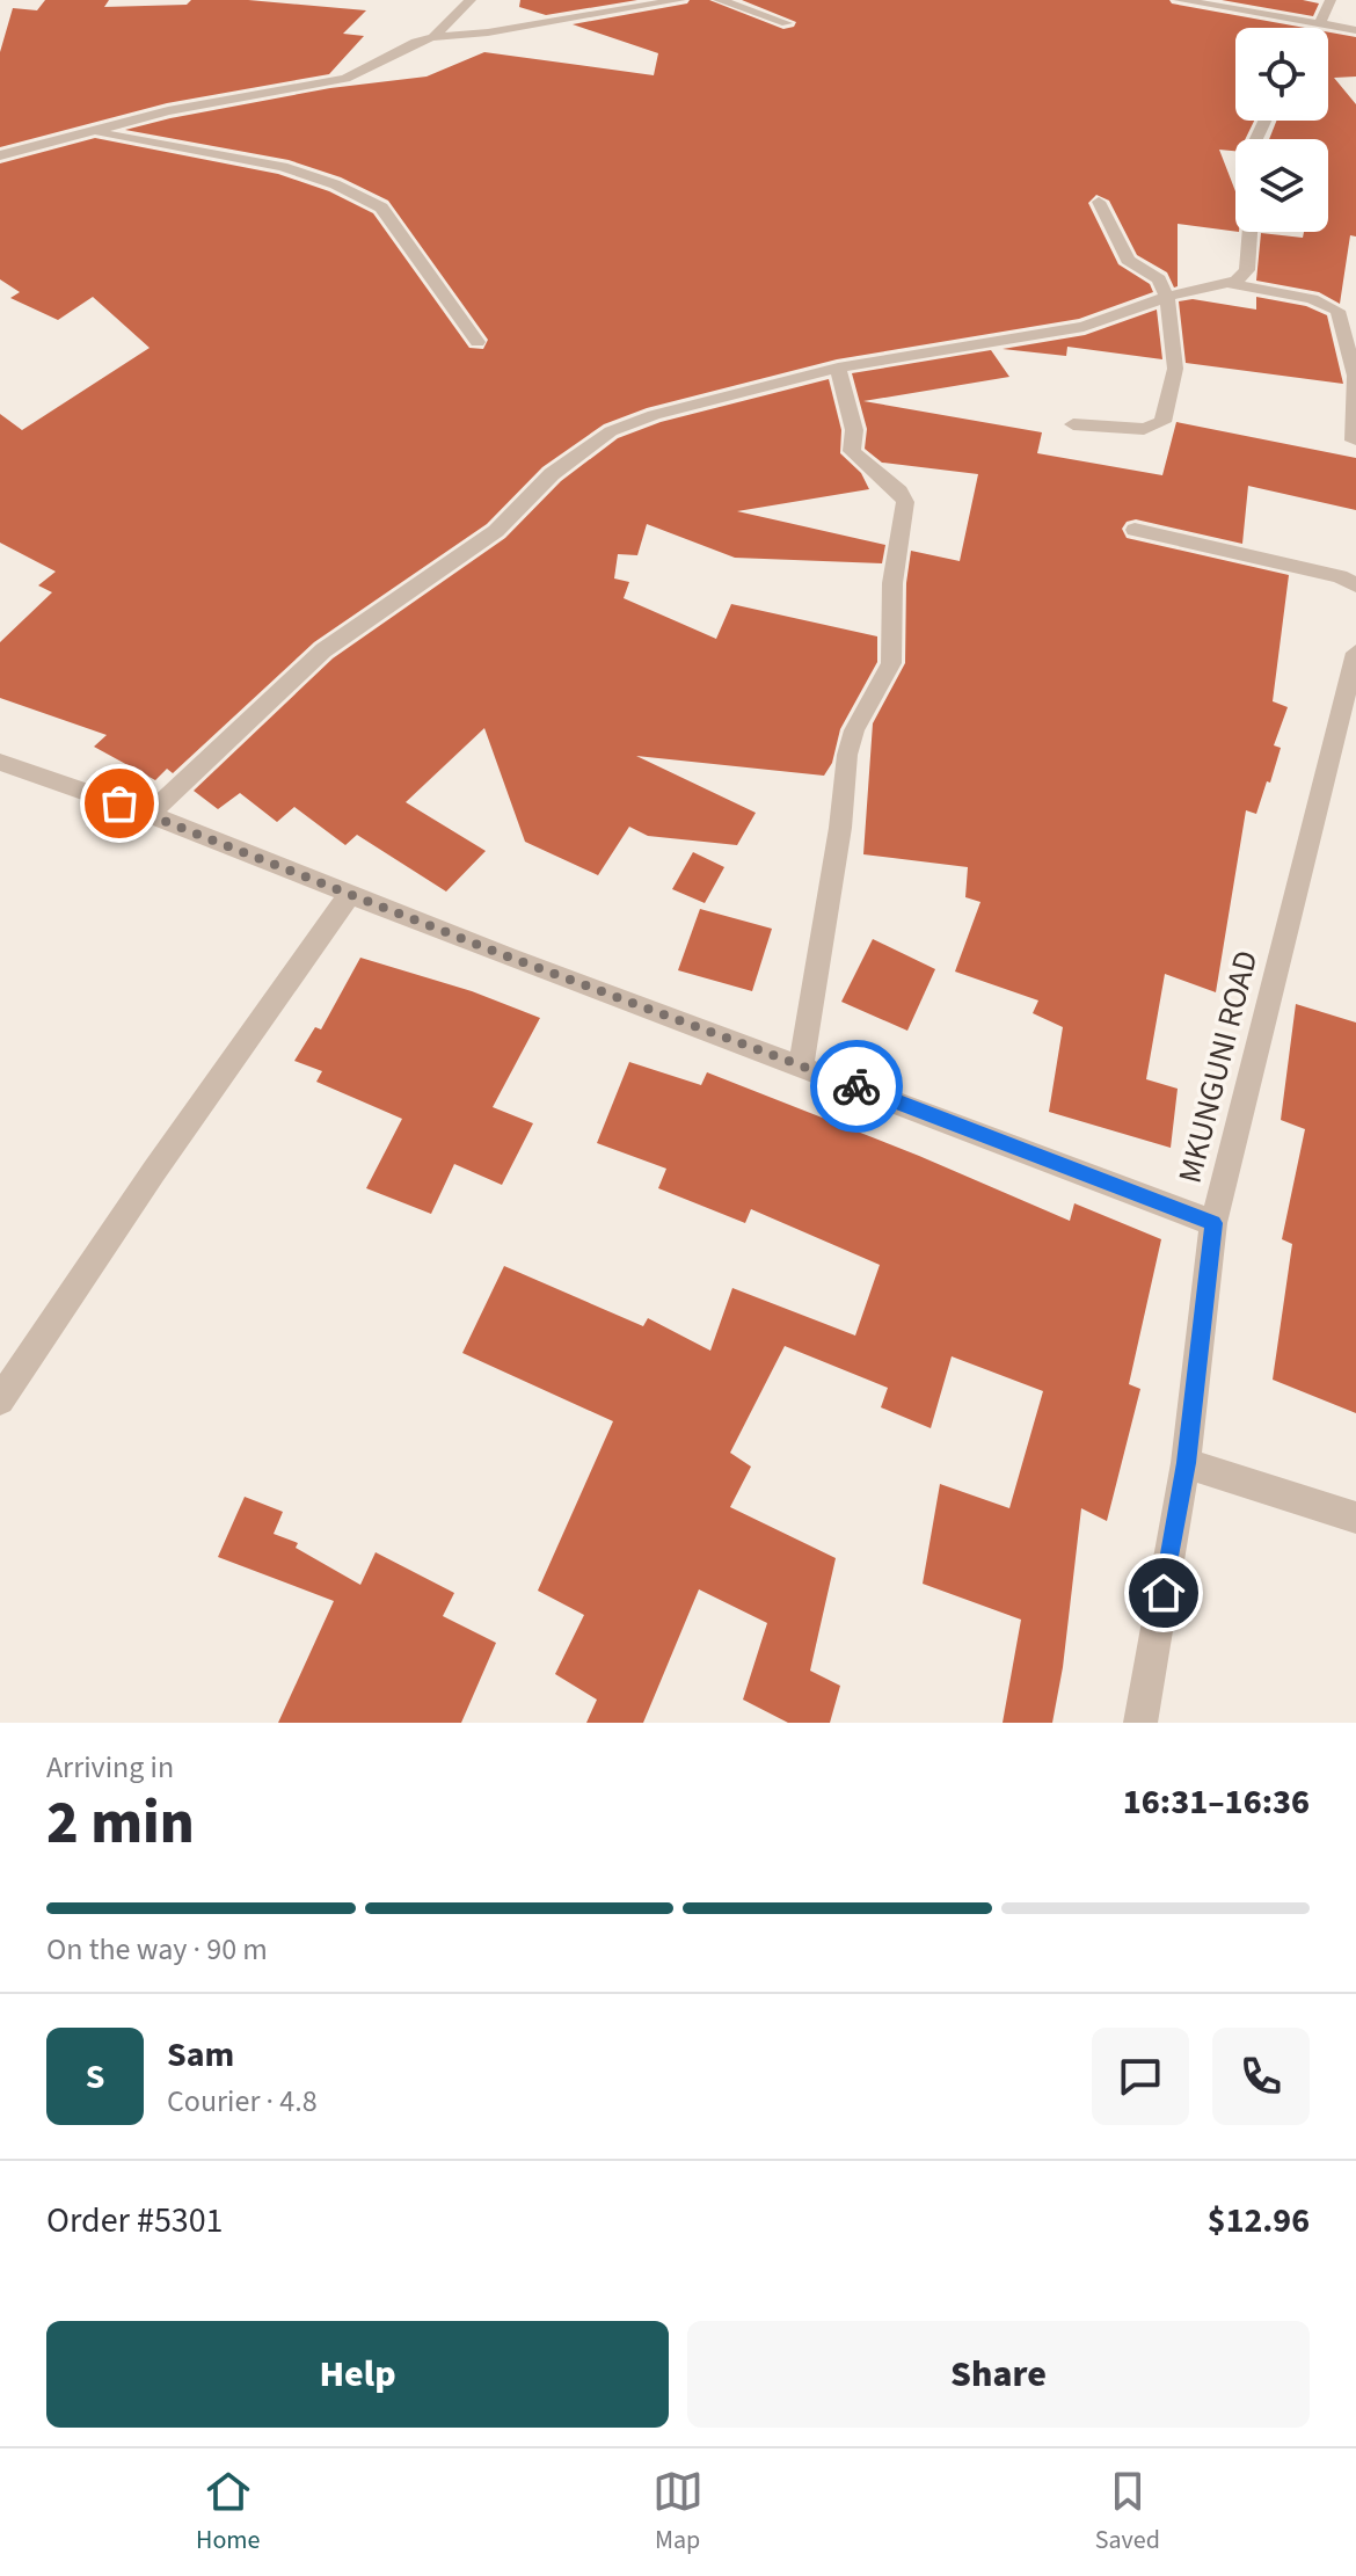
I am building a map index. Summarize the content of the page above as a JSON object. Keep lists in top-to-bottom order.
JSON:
{
  "streets": {
    "street": ["MKUNGUNI ROAD"]
  },
  "page": {
    "heading": ["2 min", "Arriving in", "16:31–16:36"],
    "panel": [
      "Sam",
      "Courier · 4.8",
      "Order #5301",
      "$12.96"
    ],
    "bar": "On the way · 90 m",
    "round": "S",
    "buttons": ["Help", "Share"],
    "tabs": ["Home", "Map", "Saved"]
  }
}
